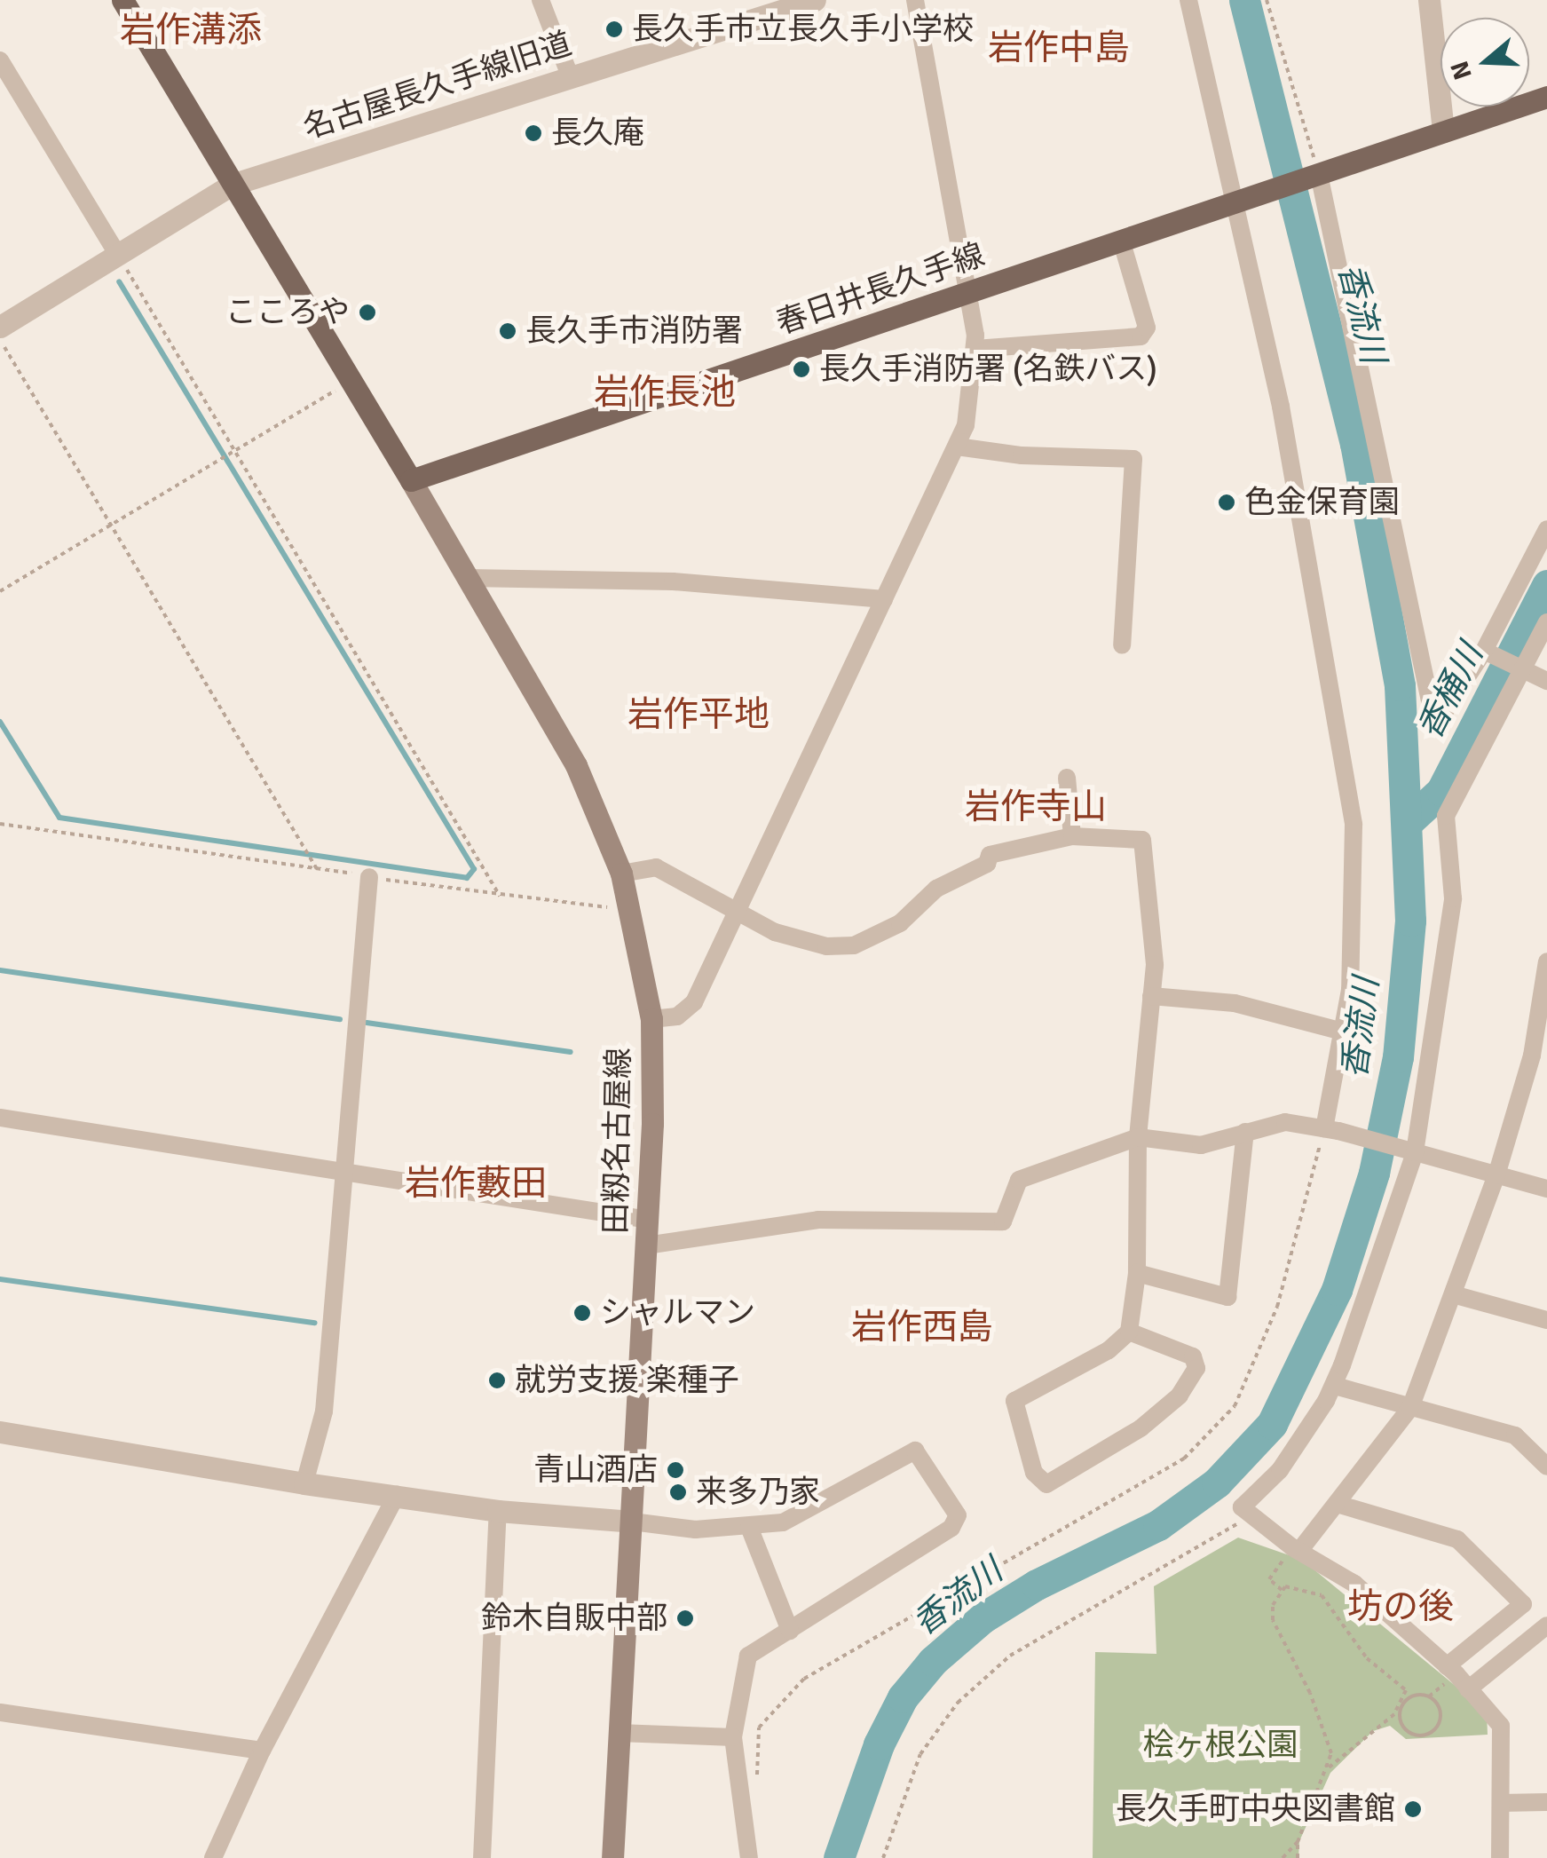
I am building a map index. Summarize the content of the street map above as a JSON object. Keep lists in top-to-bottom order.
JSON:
{
  "streets": {
    "main road": ["春日井長久手線", "田籾名古屋線"],
    "street": ["名古屋長久手線旧道"]
  },
  "crossings": [
    ["春日井長久手線", "田籾名古屋線"]
  ],
  "districts": [
    "岩作溝添",
    "岩作中島",
    "岩作長池",
    "岩作平地",
    "岩作寺山",
    "岩作藪田",
    "岩作西島",
    "坊の後"
  ],
  "water": ["香流川", "香桶川"],
  "parks": ["桧ヶ根公園"],
  "places": [
    "長久手市立長久手小学校",
    "長久庵",
    "こころや",
    "長久手市消防署",
    "長久手消防署 (名鉄バス)",
    "色金保育園",
    "シャルマン",
    "就労支援 楽種子",
    "青山酒店",
    "来多乃家",
    "鈴木自販中部",
    "長久手町中央図書館"
  ],
  "north": "left"
}
